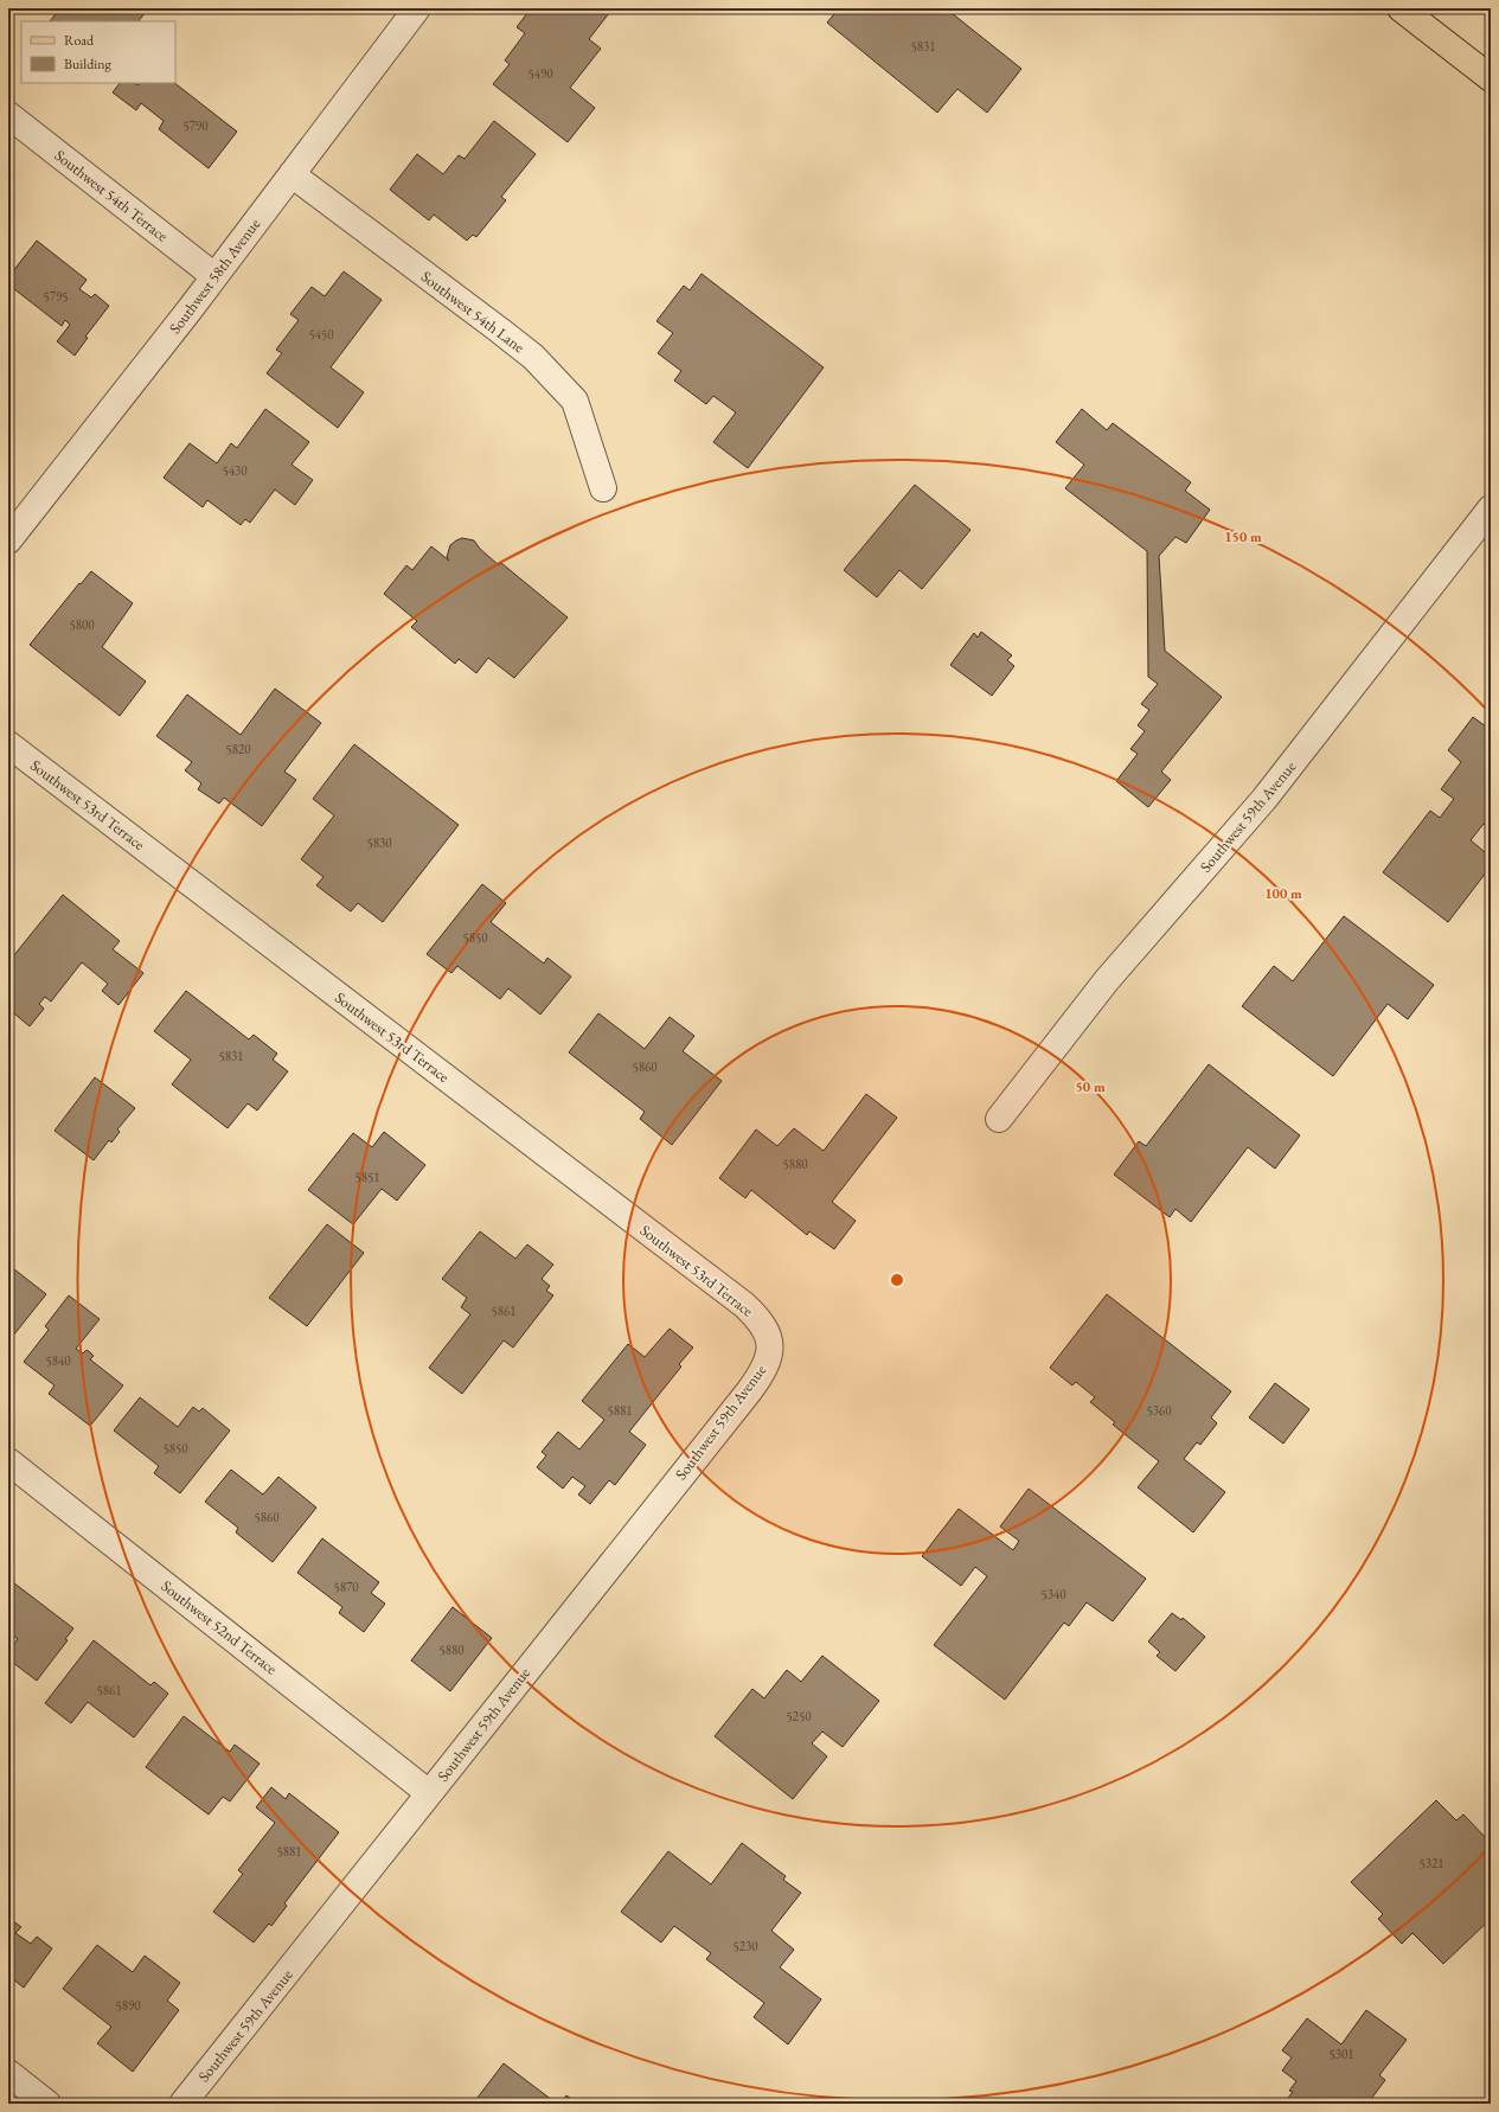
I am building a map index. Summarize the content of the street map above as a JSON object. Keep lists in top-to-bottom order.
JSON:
{
  "streets": {
    "street": [
      "Southwest 54th Terrace",
      "Southwest 58th Avenue",
      "Southwest 54th Lane",
      "Southwest 53rd Terrace",
      "Southwest 59th Avenue",
      "Southwest 52nd Terrace"
    ]
  },
  "crossings": [
    ["Southwest 54th Terrace", "Southwest 58th Avenue"],
    ["Southwest 58th Avenue", "Southwest 54th Lane"],
    ["Southwest 53rd Terrace", "Southwest 59th Avenue"],
    ["Southwest 59th Avenue", "Southwest 52nd Terrace"]
  ],
  "house_numbers": [
    "5831",
    "5490",
    "5790",
    "5795",
    "5450",
    "5430",
    "5800",
    "5820",
    "5830",
    "5850",
    "5831",
    "5860",
    "5880",
    "5851",
    "5861",
    "5840",
    "5881",
    "5360",
    "5850",
    "5860",
    "5870",
    "5340",
    "5880",
    "5861",
    "5250",
    "5881",
    "5321",
    "5230",
    "5890",
    "5301"
  ],
  "legend": ["Road", "Building"],
  "rings": ["150 m", "100 m", "50 m"]
}
